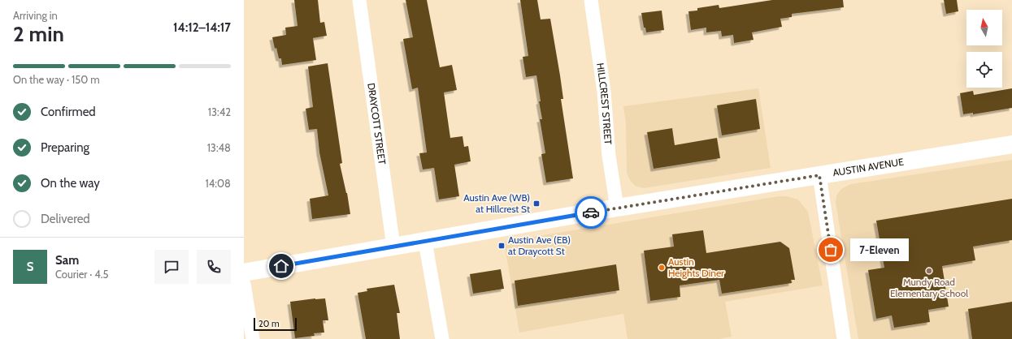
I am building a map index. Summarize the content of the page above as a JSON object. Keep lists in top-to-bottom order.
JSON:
{
  "streets": {
    "main road": ["AUSTIN AVENUE"],
    "street": ["HILLCREST STREET", "DRAYCOTT STREET"]
  },
  "crossings": [
    ["HILLCREST STREET", "AUSTIN AVENUE"],
    ["DRAYCOTT STREET", "AUSTIN AVENUE"]
  ],
  "places": {
    "transit": ["Austin Ave (WB) at Hillcrest St", "Austin Ave (EB) at Draycott St"],
    "other": ["7-Eleven", "Austin Heights Diner", "Mundy Road Elementary School"]
  },
  "scale_bar": "20 m",
  "north": "top",
  "page": {
    "heading": ["2 min", "Arriving in", "14:12–14:17"],
    "panel": ["Sam", "Courier · 4.5"],
    "bar": "On the way · 150 m",
    "list": [
      ["Confirmed", "13:42"],
      ["Preparing", "13:48"],
      ["On the way", "14:08"],
      "Delivered"
    ],
    "bubble": "7-Eleven",
    "round": "S",
    "scale": "20 m"
  }
}
